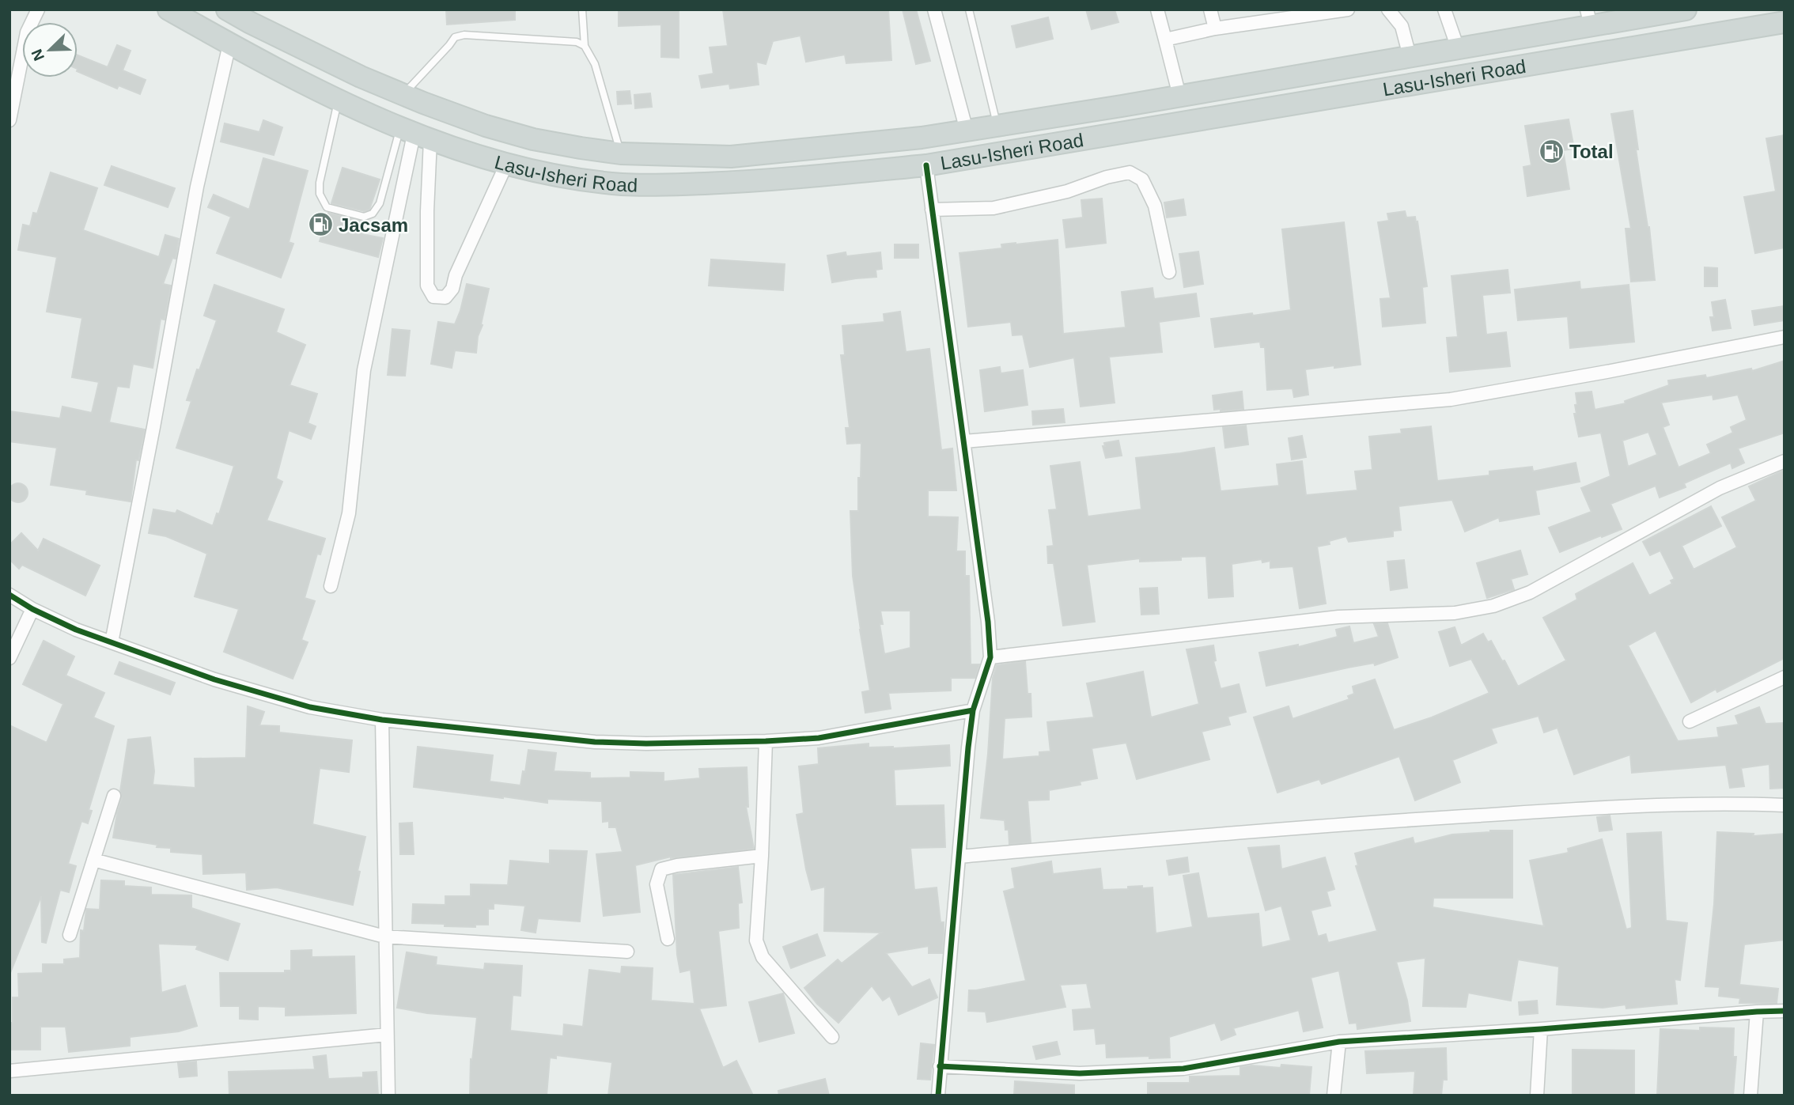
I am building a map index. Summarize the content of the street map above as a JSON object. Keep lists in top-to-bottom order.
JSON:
{
  "streets": {
    "main road": ["Lasu-Isheri Road"]
  },
  "places": {
    "fuel station": ["Total", "Jacsam"]
  },
  "north": "bottom left"
}
